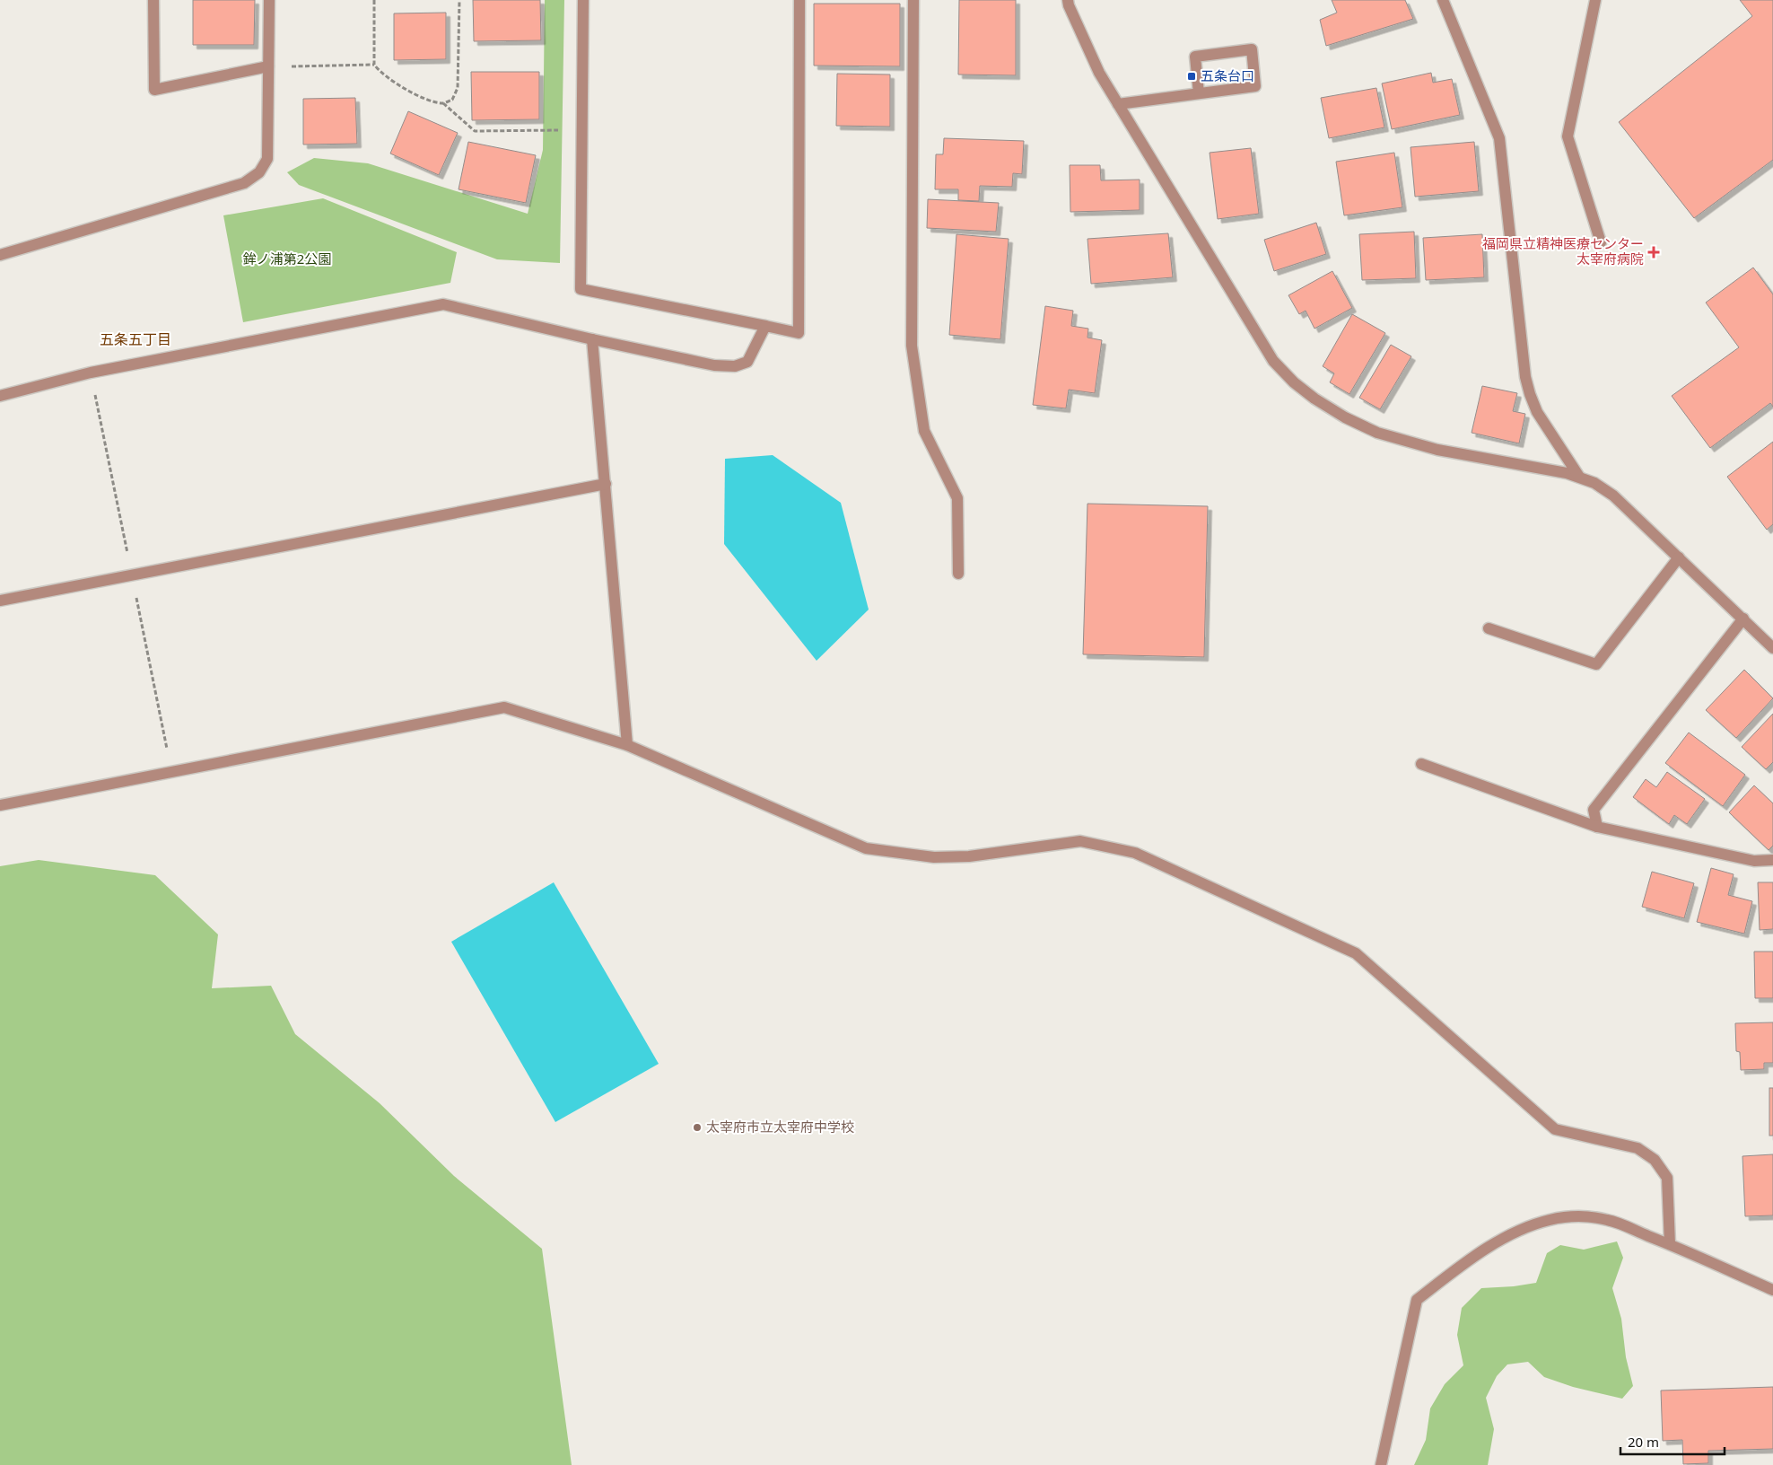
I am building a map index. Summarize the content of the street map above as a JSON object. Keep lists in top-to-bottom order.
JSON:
{
  "districts": ["五条五丁目"],
  "parks": ["鉾ノ浦第2公園"],
  "places": {
    "transit": ["五条台口"],
    "health": ["福岡県立精神医療センター 太宰府病院"],
    "other": ["太宰府市立太宰府中学校"]
  },
  "scale_bar": "20 m"
}
